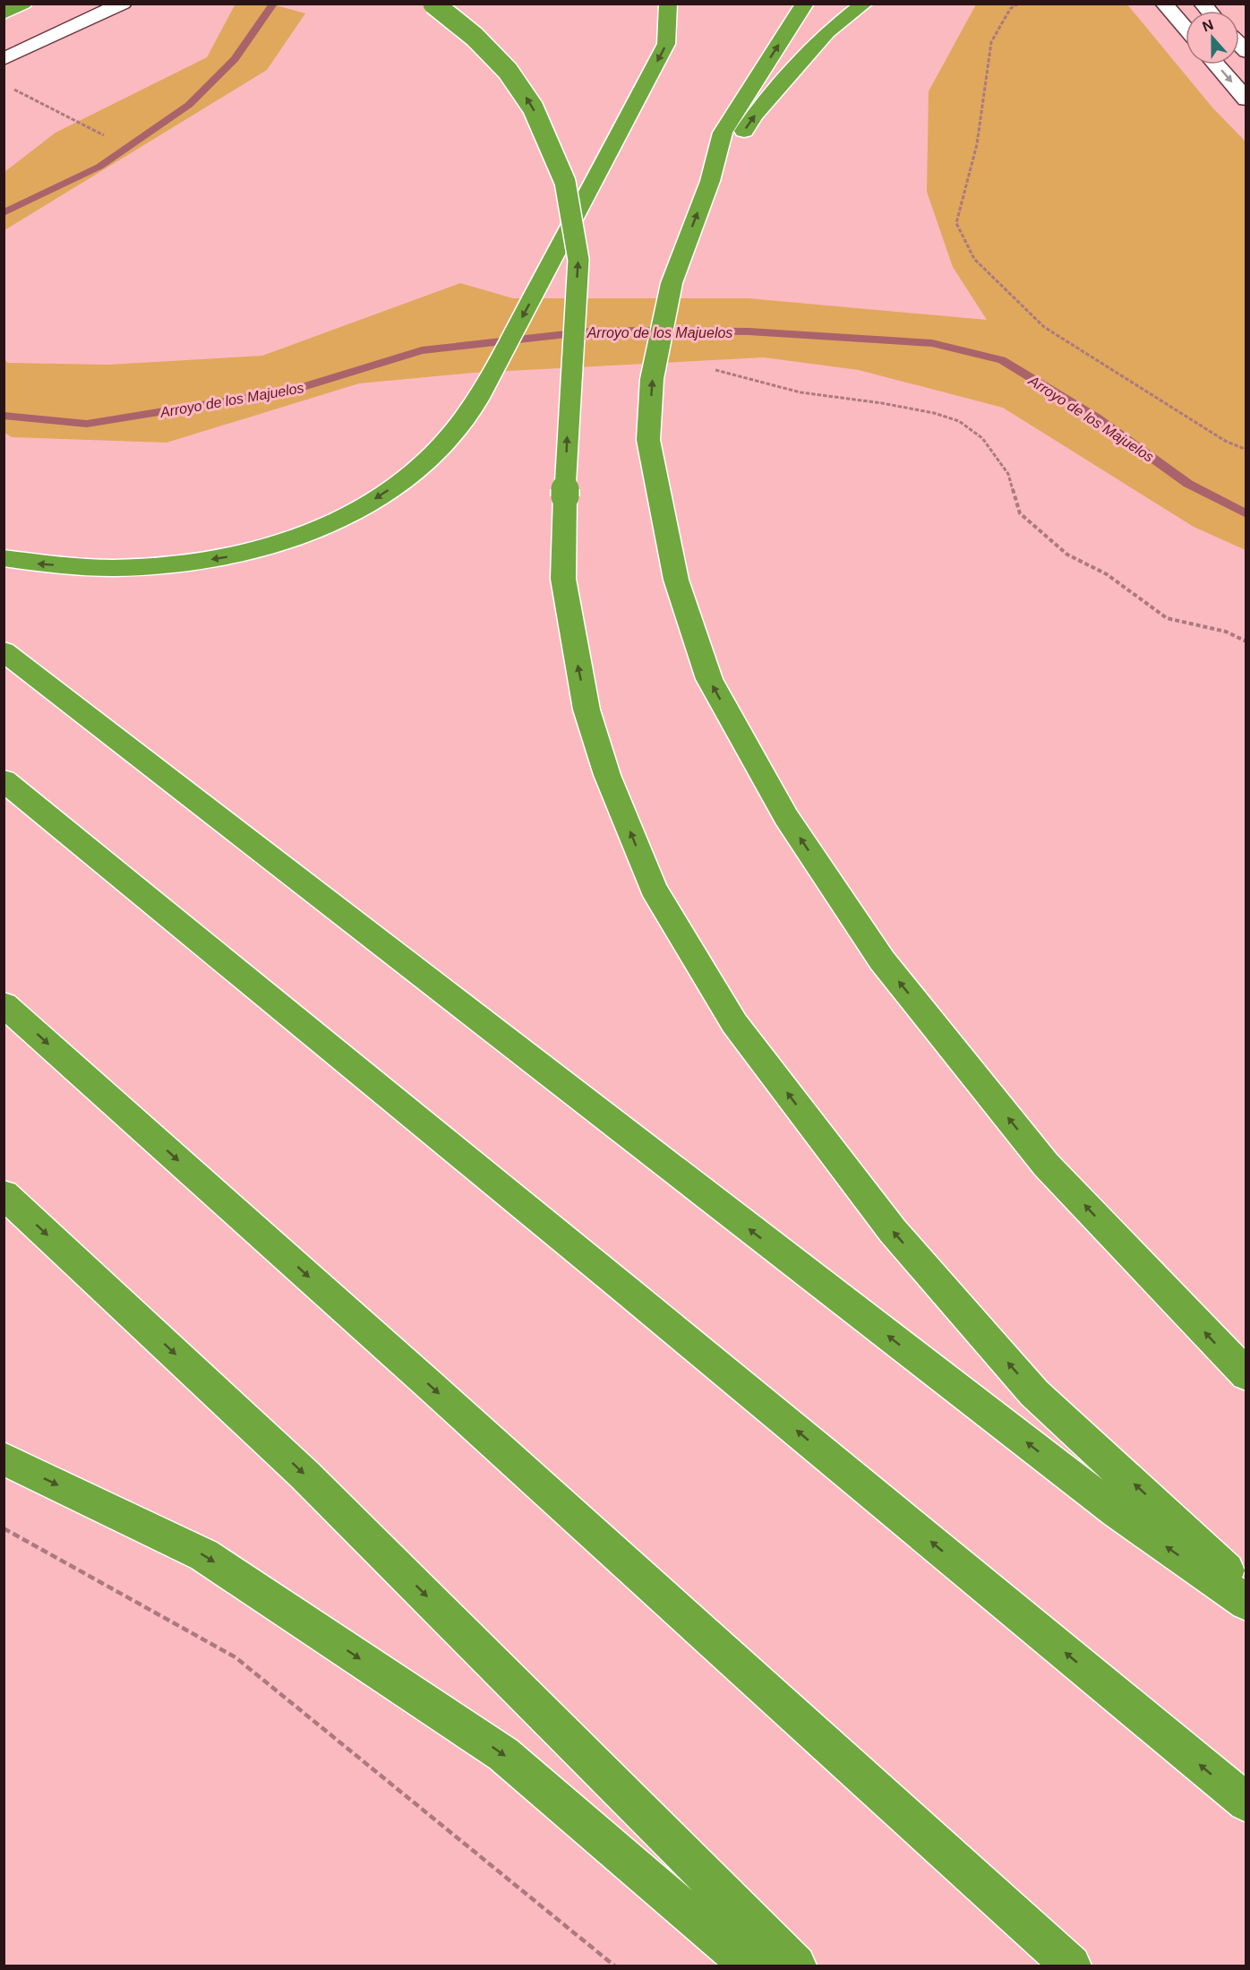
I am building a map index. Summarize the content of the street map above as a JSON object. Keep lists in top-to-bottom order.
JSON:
{
  "water": ["Arroyo de los Majuelos"],
  "north": "top"
}
